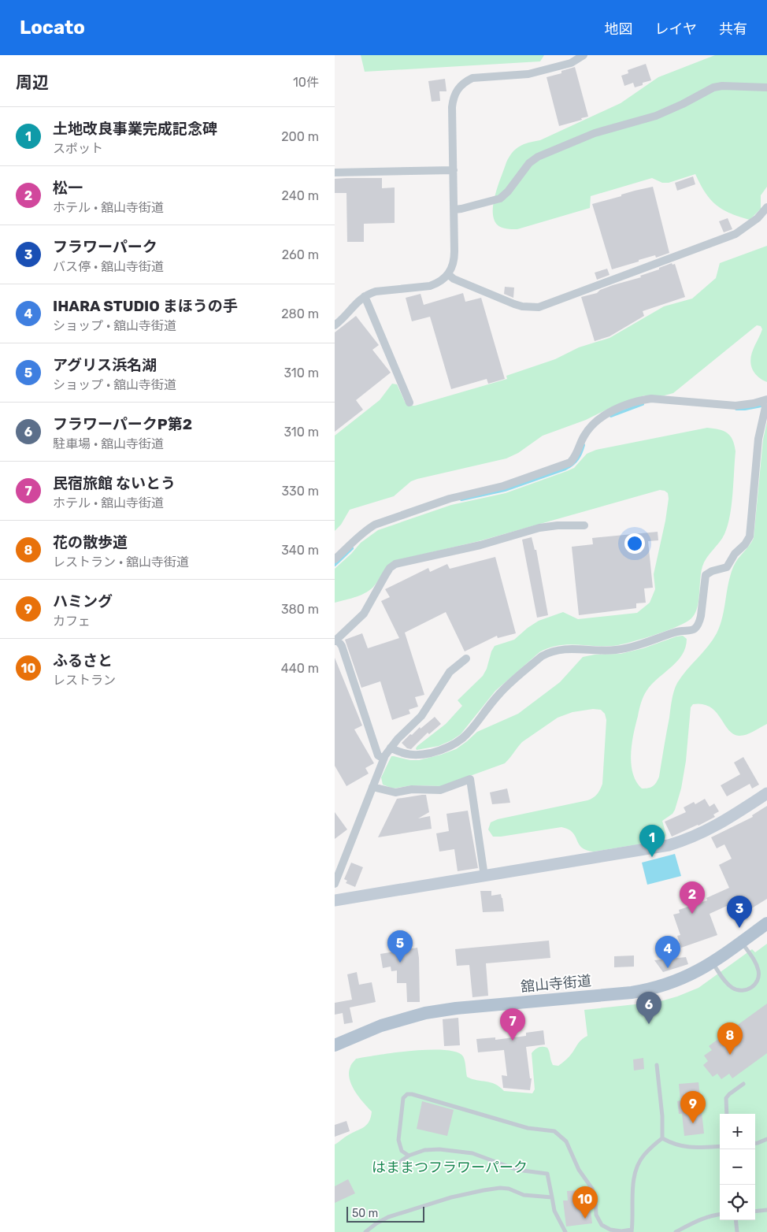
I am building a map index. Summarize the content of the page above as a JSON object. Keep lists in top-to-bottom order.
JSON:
{
  "streets": {
    "main road": ["舘山寺街道"]
  },
  "parks": ["はままつフラワーパーク"],
  "scale_bar": "50 m",
  "page": {
    "header": "Locato",
    "nav": ["地図", "レイヤ", "共有"],
    "heading": ["周辺", "10件"],
    "list": [
      {
        "mark": "1",
        "name": "土地改良事業完成記念碑",
        "note": "スポット",
        "value": "200 m"
      },
      {
        "mark": "2",
        "name": "松一",
        "note": "ホテル · 舘山寺街道",
        "value": "240 m"
      },
      {
        "mark": "3",
        "name": "フラワーパーク",
        "note": "バス停 · 舘山寺街道",
        "value": "260 m"
      },
      {
        "mark": "4",
        "name": "IHARA STUDIO まほうの手",
        "note": "ショップ · 舘山寺街道",
        "value": "280 m"
      },
      {
        "mark": "5",
        "name": "アグリス浜名湖",
        "note": "ショップ · 舘山寺街道",
        "value": "310 m"
      },
      {
        "mark": "6",
        "name": "フラワーパークP第2",
        "note": "駐車場 · 舘山寺街道",
        "value": "310 m"
      },
      {
        "mark": "7",
        "name": "民宿旅館 ないとう",
        "note": "ホテル · 舘山寺街道",
        "value": "330 m"
      },
      {
        "mark": "8",
        "name": "花の散歩道",
        "note": "レストラン · 舘山寺街道",
        "value": "340 m"
      },
      {
        "mark": "9",
        "name": "ハミング",
        "note": "カフェ",
        "value": "380 m"
      },
      {
        "mark": "10",
        "name": "ふるさと",
        "note": "レストラン",
        "value": "440 m"
      }
    ],
    "pins": [
      "1",
      "2",
      "3",
      "5",
      "4",
      "6",
      "7",
      "8",
      "9",
      "10"
    ],
    "map_buttons": ["+", "−"],
    "scale": "50 m"
  }
}
